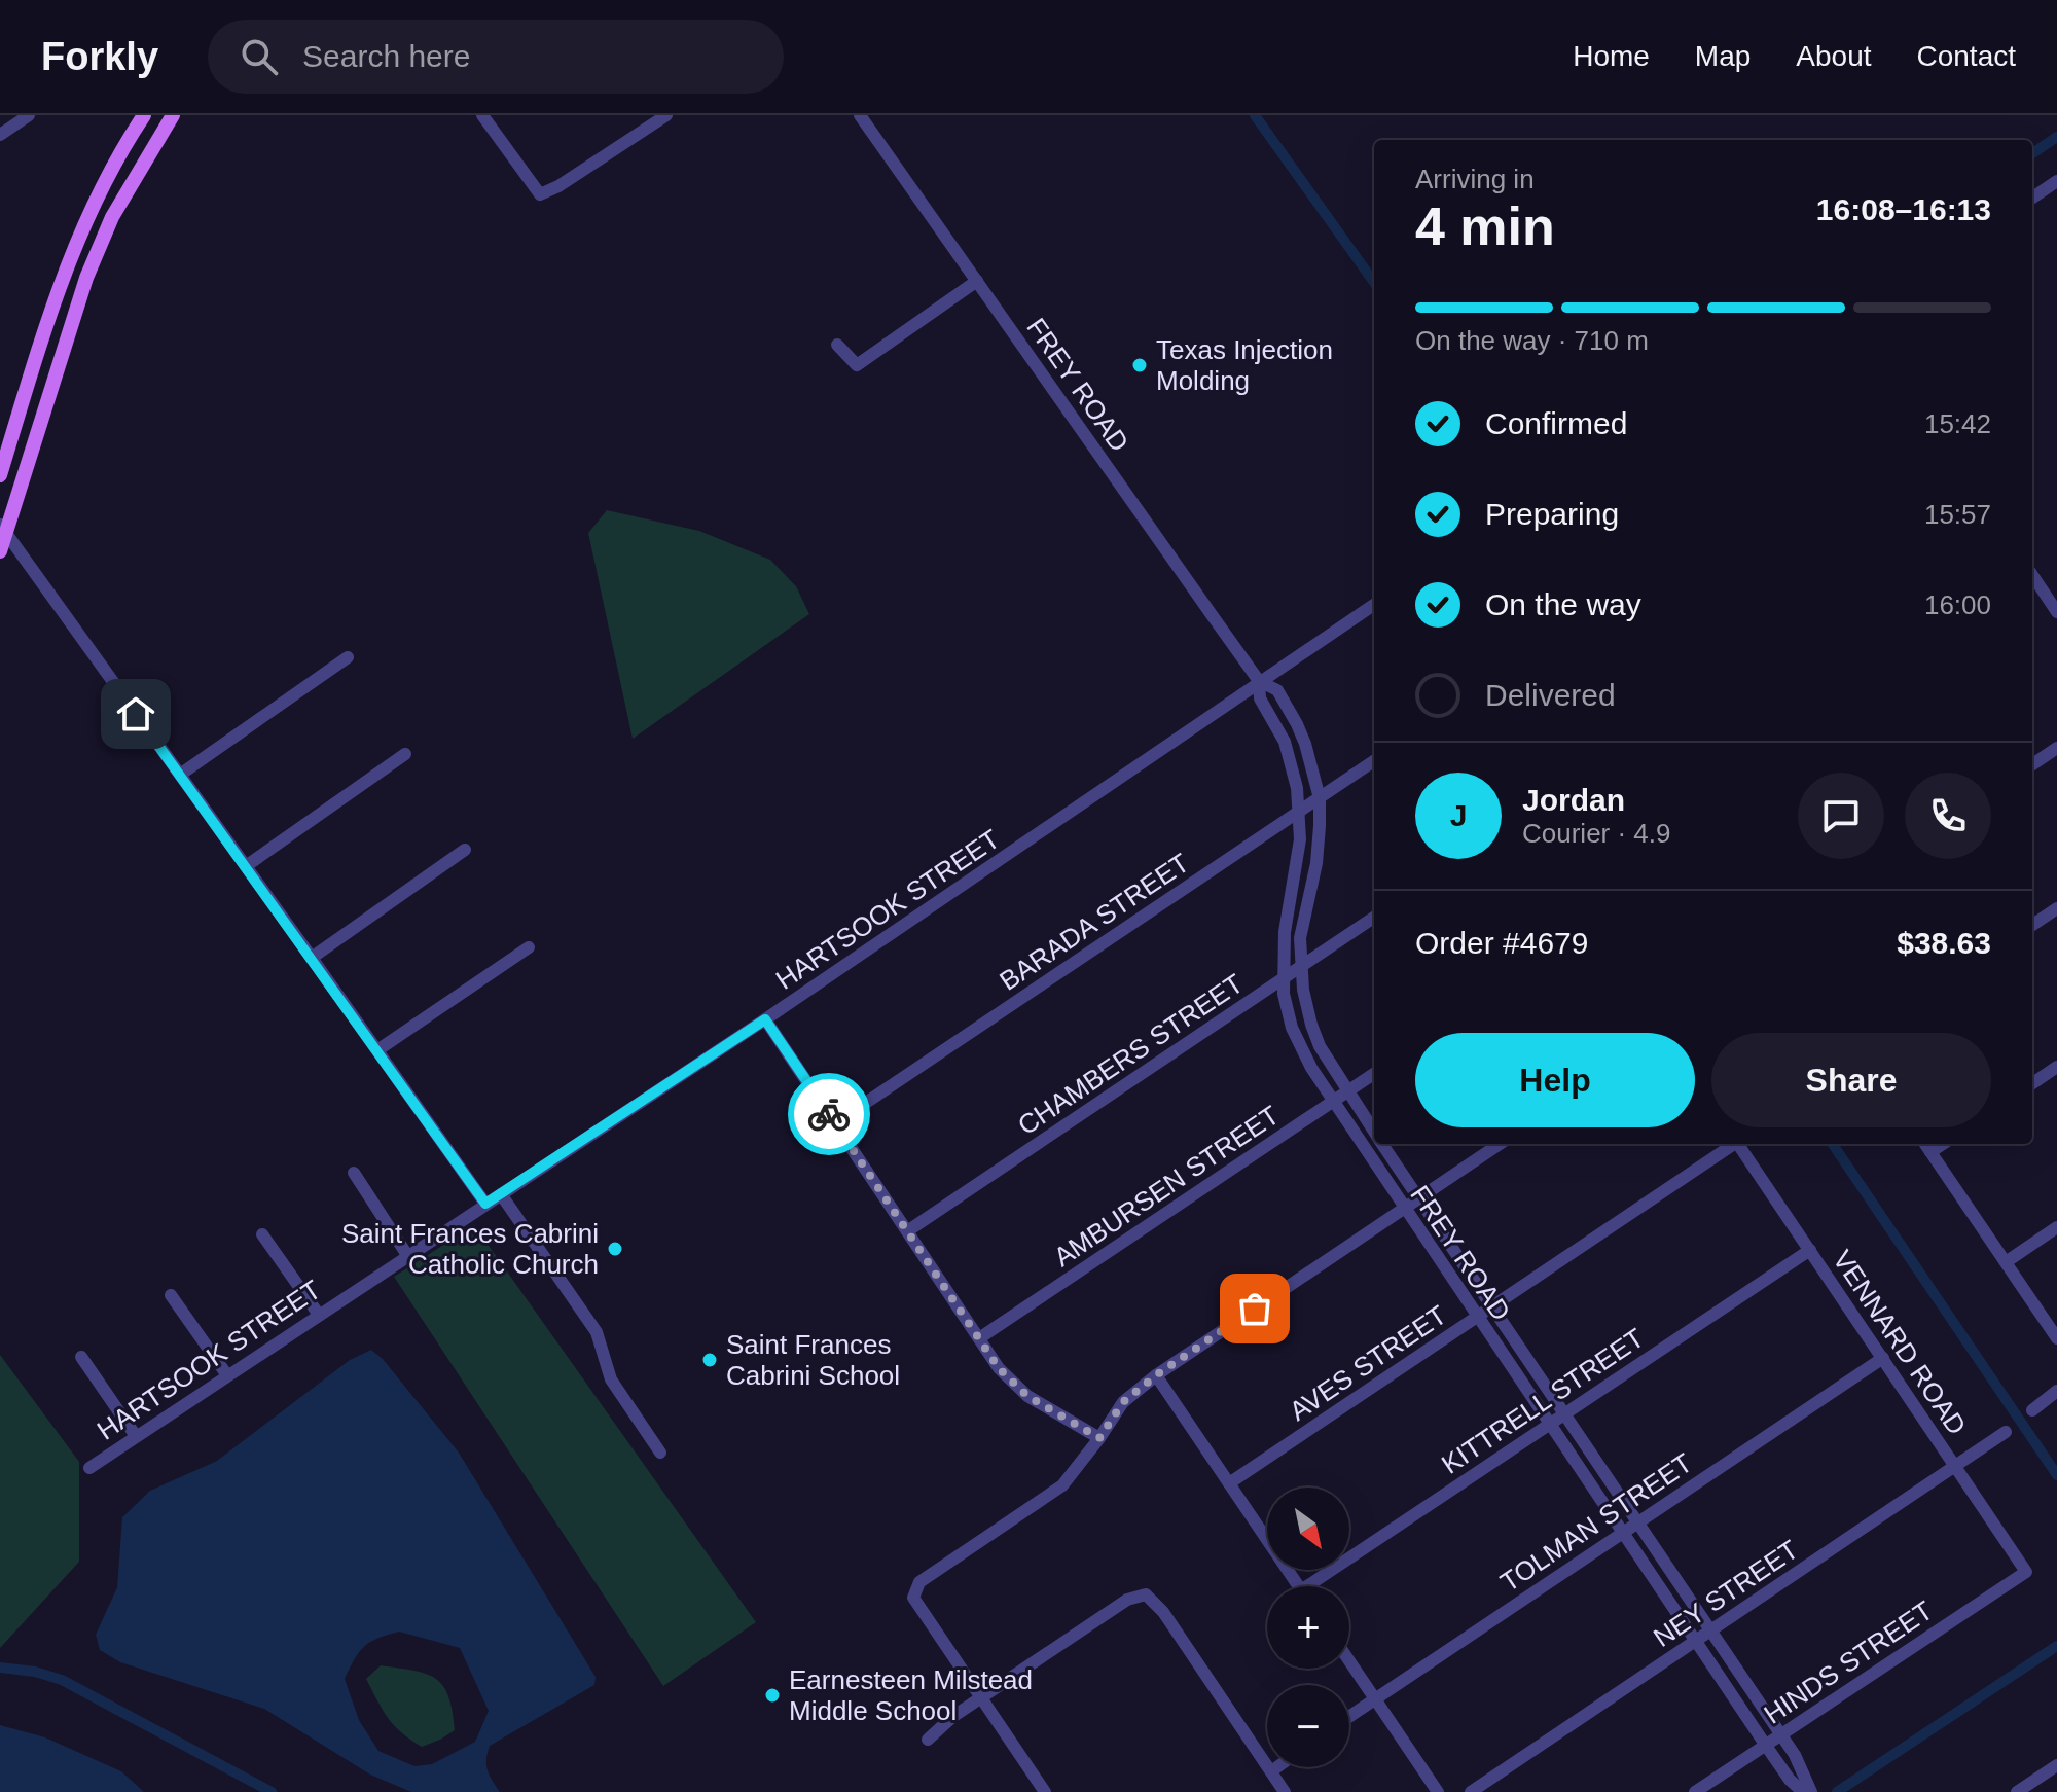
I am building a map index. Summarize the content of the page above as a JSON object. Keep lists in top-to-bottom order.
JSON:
{
  "streets": {
    "street": [
      "FREY ROAD",
      "HARTSOOK STREET",
      "BARADA STREET",
      "CHAMBERS STREET",
      "AMBURSEN STREET",
      "VENNARD ROAD",
      "AVES STREET",
      "KITTRELL STREET",
      "TOLMAN STREET",
      "NEY STREET",
      "HINDS STREET"
    ]
  },
  "crossings": [
    ["FREY ROAD", "HARTSOOK STREET"],
    ["FREY ROAD", "BARADA STREET"],
    ["FREY ROAD", "CHAMBERS STREET"],
    ["FREY ROAD", "AMBURSEN STREET"],
    ["FREY ROAD", "AVES STREET"],
    ["FREY ROAD", "KITTRELL STREET"],
    ["FREY ROAD", "TOLMAN STREET"],
    ["FREY ROAD", "NEY STREET"],
    ["FREY ROAD", "HINDS STREET"],
    ["VENNARD ROAD", "KITTRELL STREET"],
    ["VENNARD ROAD", "TOLMAN STREET"],
    ["VENNARD ROAD", "NEY STREET"],
    ["VENNARD ROAD", "HINDS STREET"]
  ],
  "places": [
    "Texas Injection Molding",
    "Saint Frances Cabrini Catholic Church",
    "Saint Frances Cabrini School",
    "Earnesteen Milstead Middle School"
  ],
  "north": "bottom right",
  "page": {
    "header": "Forkly",
    "search": "Search here",
    "nav": [
      "Home",
      "Map",
      "About",
      "Contact"
    ],
    "heading": ["4 min", "Arriving in", "16:08–16:13"],
    "panel": [
      "Jordan",
      "Courier · 4.9",
      "Order #4679",
      "$38.63"
    ],
    "bar": "On the way · 710 m",
    "list": [
      ["Confirmed", "15:42"],
      ["Preparing", "15:57"],
      ["On the way", "16:00"],
      "Delivered"
    ],
    "round": "J",
    "buttons": ["Help", "Share"],
    "map_buttons": ["+", "−"]
  }
}
